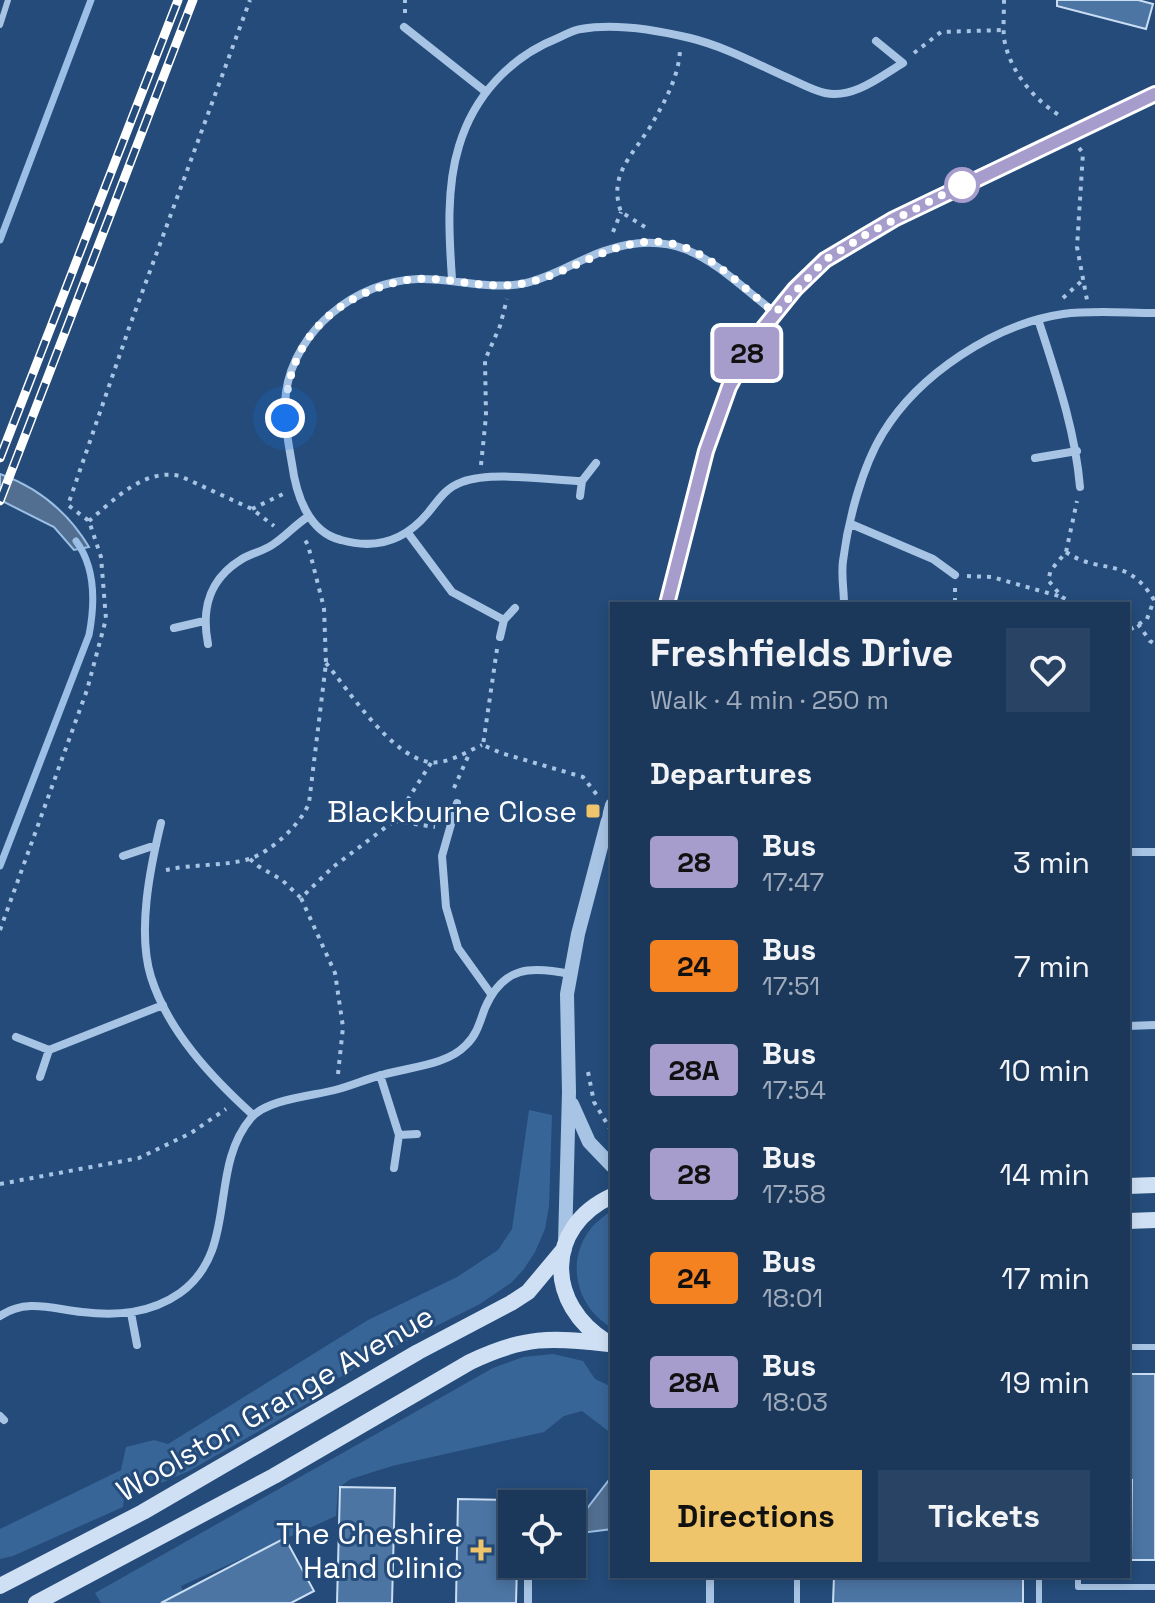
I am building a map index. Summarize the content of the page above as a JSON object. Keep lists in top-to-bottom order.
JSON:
{
  "streets": {
    "main road": ["Woolston Grange Avenue"]
  },
  "places": {
    "transit": ["Blackburne Close"],
    "health": ["The Cheshire Hand Clinic"]
  },
  "lines": ["bus line 28"],
  "page": {
    "on_map": "28",
    "heading": [
      ["Freshfields Drive", "Walk · 4 min · 250 m"],
      "Departures"
    ],
    "list": [
      {
        "mark": "28",
        "name": "Bus",
        "note": "17:47",
        "value": "3 min"
      },
      {
        "mark": "24",
        "name": "Bus",
        "note": "17:51",
        "value": "7 min"
      },
      {
        "mark": "28A",
        "name": "Bus",
        "note": "17:54",
        "value": "10 min"
      },
      {
        "mark": "28",
        "name": "Bus",
        "note": "17:58",
        "value": "14 min"
      },
      {
        "mark": "24",
        "name": "Bus",
        "note": "18:01",
        "value": "17 min"
      },
      {
        "mark": "28A",
        "name": "Bus",
        "note": "18:03",
        "value": "19 min"
      }
    ],
    "buttons": ["Directions", "Tickets"]
  }
}
